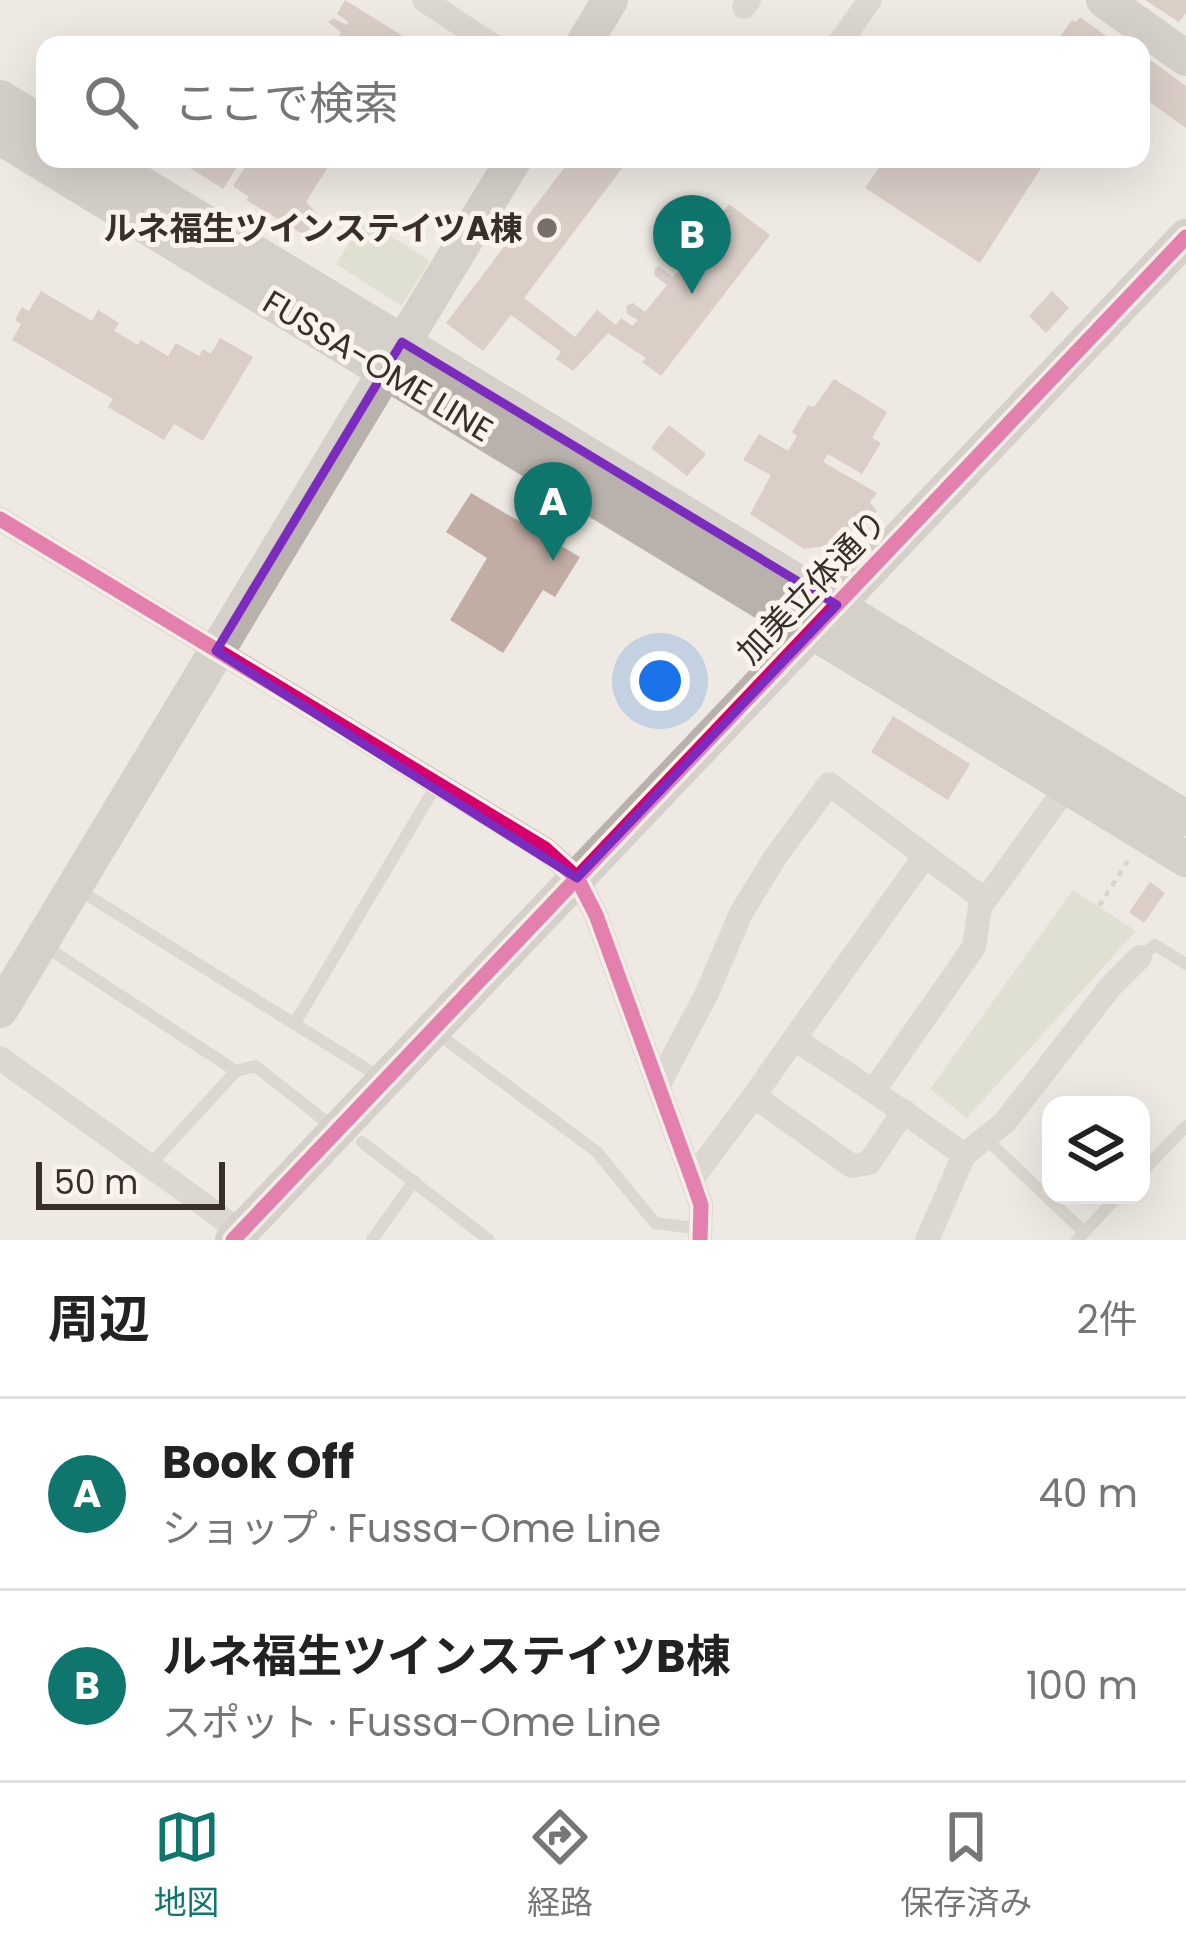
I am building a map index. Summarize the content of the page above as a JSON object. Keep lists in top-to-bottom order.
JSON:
{
  "streets": {
    "main road": ["FUSSA-OME LINE", "加美立体通り"]
  },
  "crossings": [
    ["FUSSA-OME LINE", "加美立体通り"]
  ],
  "places": ["ルネ福生ツインステイツA棟"],
  "scale_bar": "50 m",
  "page": {
    "search": "ここで検索",
    "pins": ["B", "A"],
    "scale": "50 m",
    "heading": ["周辺", "2件"],
    "list": [
      {
        "mark": "A",
        "name": "Book Off",
        "note": "ショップ · Fussa-Ome Line",
        "value": "40 m"
      },
      {
        "mark": "B",
        "name": "ルネ福生ツインステイツB棟",
        "note": "スポット · Fussa-Ome Line",
        "value": "100 m"
      }
    ],
    "nav": ["地図", "経路", "保存済み"]
  }
}
